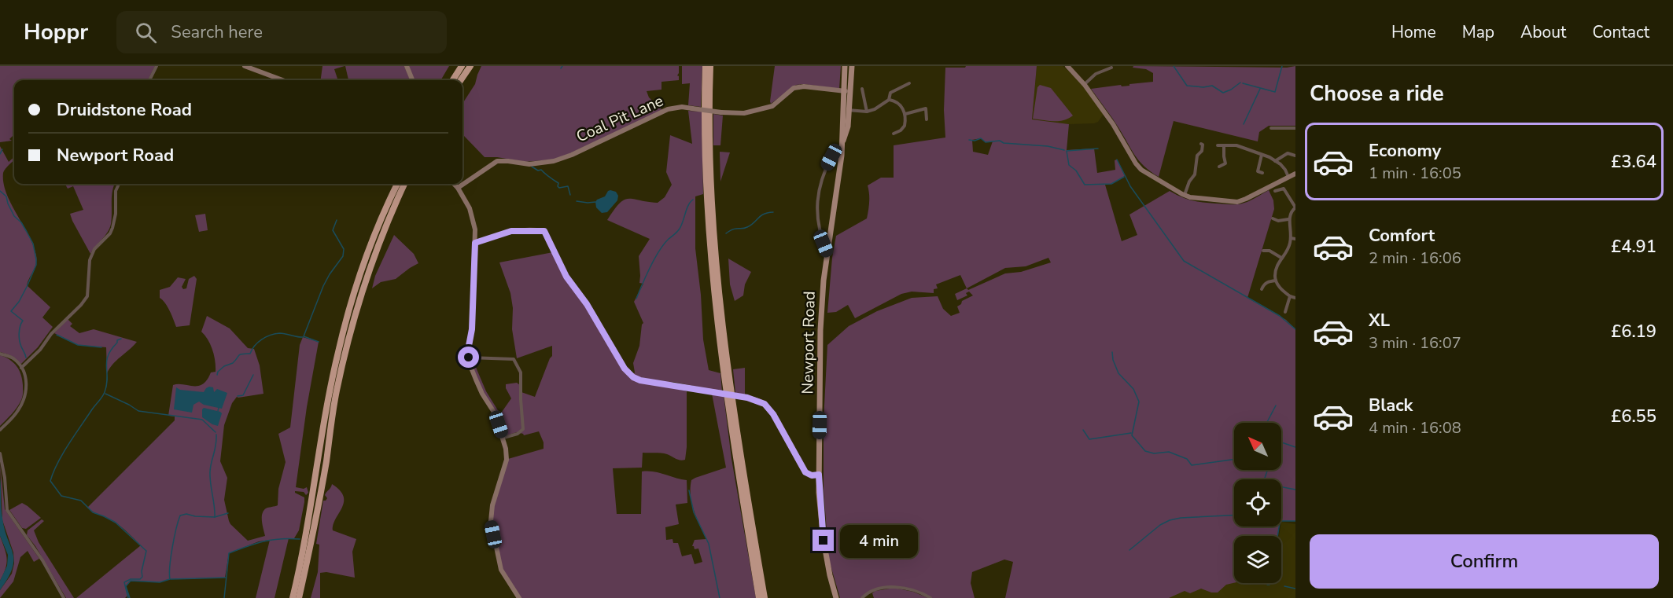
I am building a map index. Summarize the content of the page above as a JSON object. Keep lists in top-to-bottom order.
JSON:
{
  "streets": {
    "main road": ["Newport Road"],
    "street": ["Coal Pit Lane"]
  },
  "crossings": [
    ["Coal Pit Lane", "Newport Road"]
  ],
  "north": "top left",
  "page": {
    "header": "Hoppr",
    "search": "Search here",
    "nav": [
      "Home",
      "Map",
      "About",
      "Contact"
    ],
    "heading": "Choose a ride",
    "banner": ["Druidstone Road", "Newport Road"],
    "list": [
      {
        "name": "Economy",
        "note": "1 min · 16:05",
        "value": "£3.64"
      },
      {
        "name": "Comfort",
        "note": "2 min · 16:06",
        "value": "£4.91"
      },
      {
        "name": "XL",
        "note": "3 min · 16:07",
        "value": "£6.19"
      },
      {
        "name": "Black",
        "note": "4 min · 16:08",
        "value": "£6.55"
      }
    ],
    "bubble": "4 min",
    "buttons": "Confirm"
  }
}
